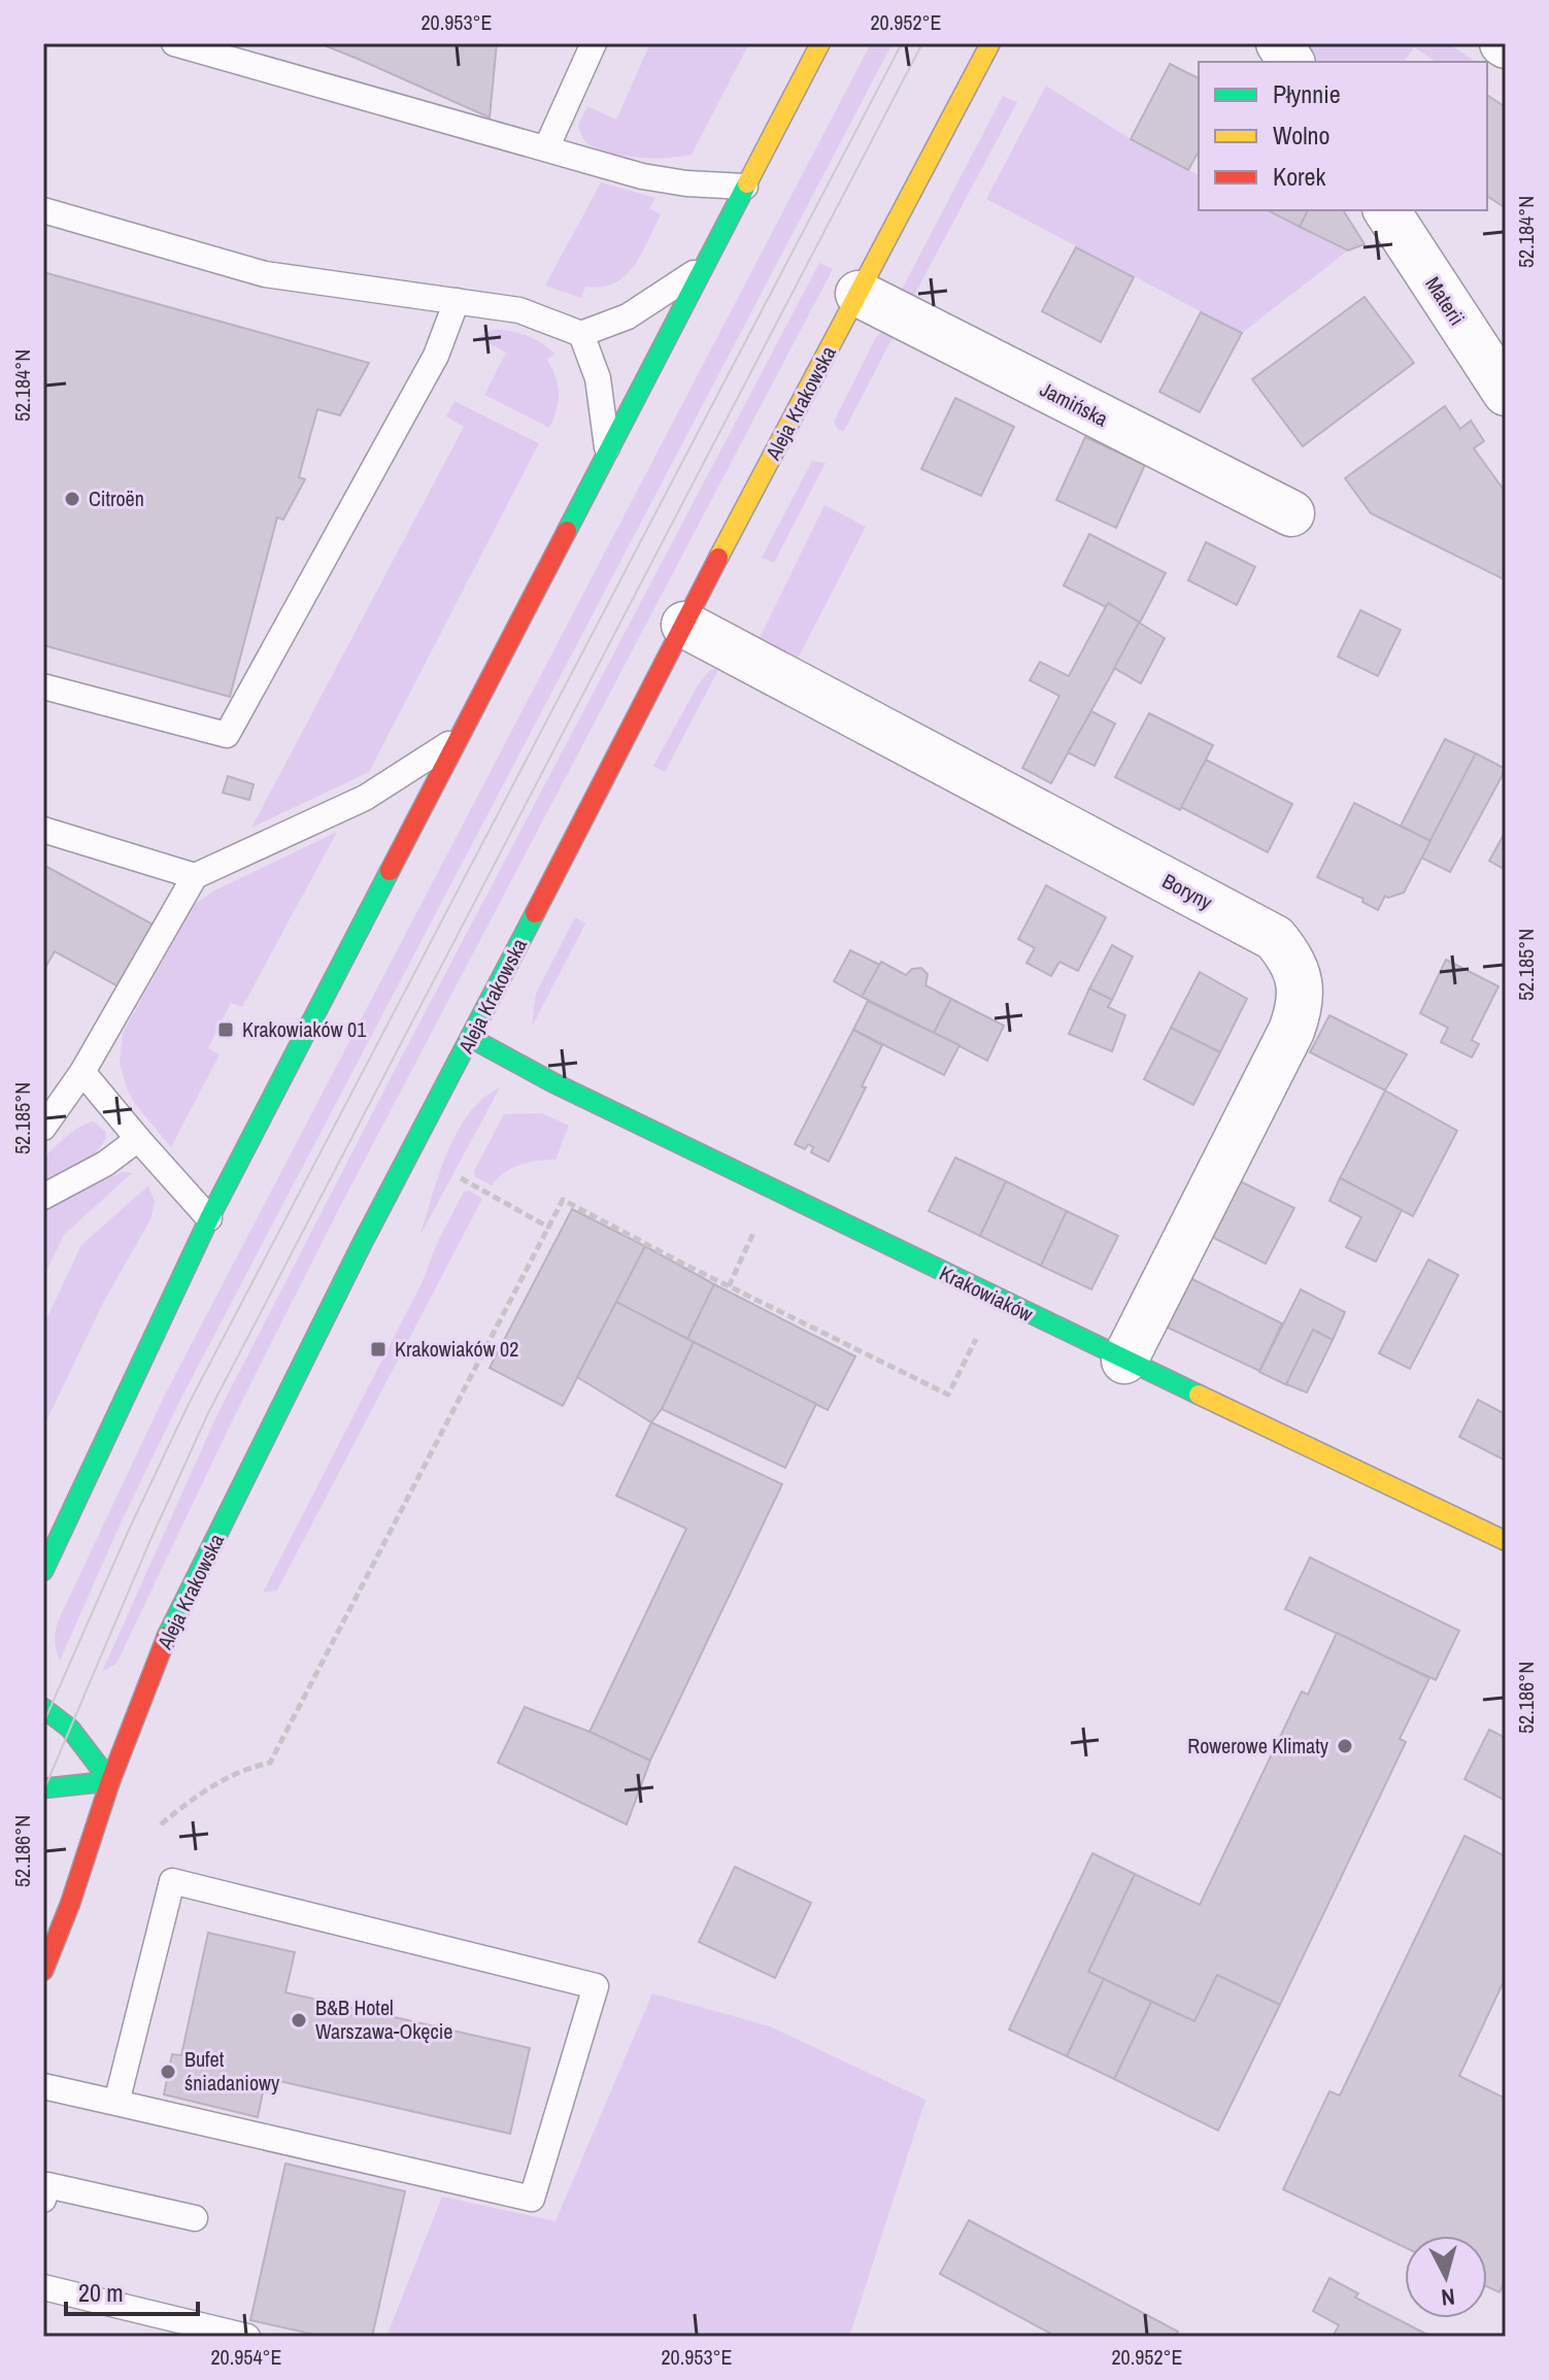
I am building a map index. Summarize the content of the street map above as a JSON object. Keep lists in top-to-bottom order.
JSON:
{
  "streets": {
    "main road": ["Aleja Krakowska", "Krakowiaków"],
    "street": ["Materii", "Jamińska", "Boryny"]
  },
  "crossings": [
    ["Aleja Krakowska", "Jamińska"],
    ["Aleja Krakowska", "Boryny"],
    ["Aleja Krakowska", "Krakowiaków"],
    ["Boryny", "Krakowiaków"]
  ],
  "places": {
    "other": [
      "Citroën",
      "Rowerowe Klimaty",
      "B&B Hotel Warszawa-Okęcie",
      "Bufet śniadaniowy"
    ],
    "transit": ["Krakowiaków 01", "Krakowiaków 02"]
  },
  "legend": ["Płynnie", "Wolno", "Korek"],
  "scale_bar": "20 m",
  "north": "bottom",
  "coordinates": [
    "20.953°E",
    "20.952°E",
    "52.184°N",
    "52.185°N",
    "52.186°N",
    "20.954°E"
  ]
}
